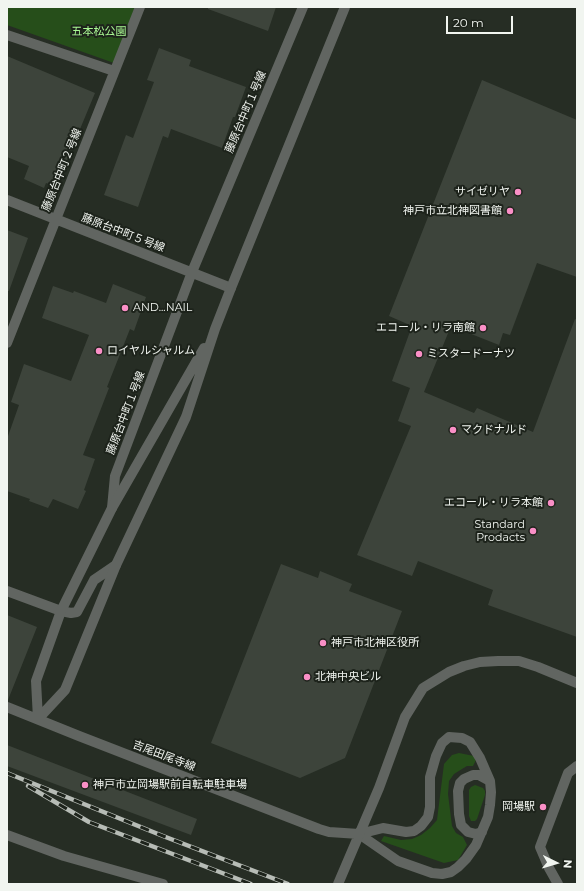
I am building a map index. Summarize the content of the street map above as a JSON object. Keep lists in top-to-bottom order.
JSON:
{
  "streets": {
    "street": [
      "藤原台中町１号線",
      "藤原台中町２号線",
      "藤原台中町５号線",
      "吉尾田尾寺線"
    ]
  },
  "crossings": [
    ["藤原台中町１号線", "藤原台中町５号線"],
    ["藤原台中町１号線", "吉尾田尾寺線"],
    ["藤原台中町２号線", "藤原台中町５号線"]
  ],
  "parks": ["五本松公園"],
  "places": [
    "サイゼリヤ",
    "神戸市立北神図書館",
    "AND...NAIL",
    "エコール・リラ南館",
    "ロイヤルシャルム",
    "ミスタードーナツ",
    "マクドナルド",
    "エコール・リラ本館",
    "Standard Prodacts",
    "神戸市北神区役所",
    "北神中央ビル",
    "神戸市立岡場駅前自転車駐車場",
    "岡場駅"
  ],
  "scale_bar": "20 m",
  "north": "right"
}
